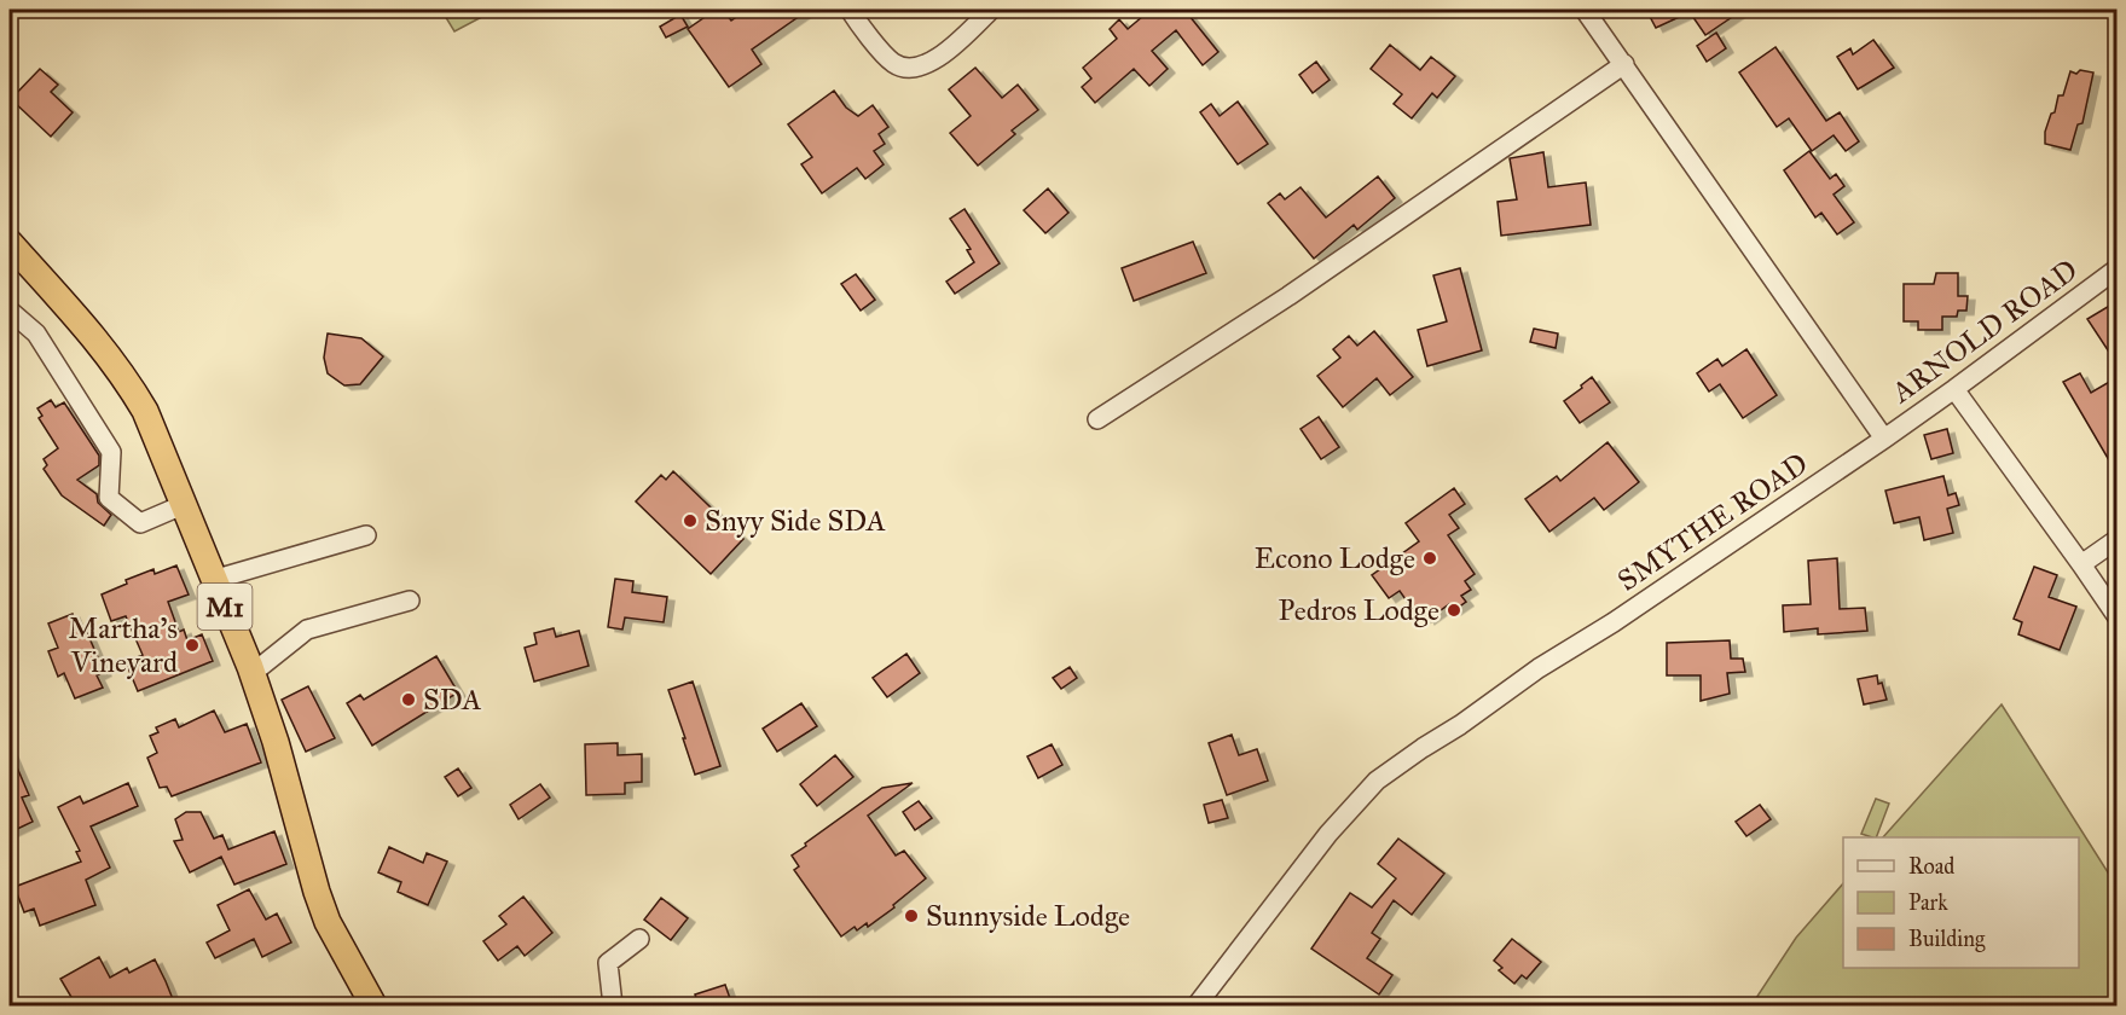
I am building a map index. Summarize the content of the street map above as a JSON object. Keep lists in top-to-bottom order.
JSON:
{
  "streets": {
    "highway": ["M1"],
    "street": ["ARNOLD ROAD", "SMYTHE ROAD"]
  },
  "crossings": [
    ["ARNOLD ROAD", "SMYTHE ROAD"]
  ],
  "places": [
    "Snyy Side SDA",
    "Econo Lodge",
    "Pedros Lodge",
    "Martha's Vineyard",
    "SDA",
    "Sunnyside Lodge"
  ],
  "legend": ["Road", "Park", "Building"]
}
